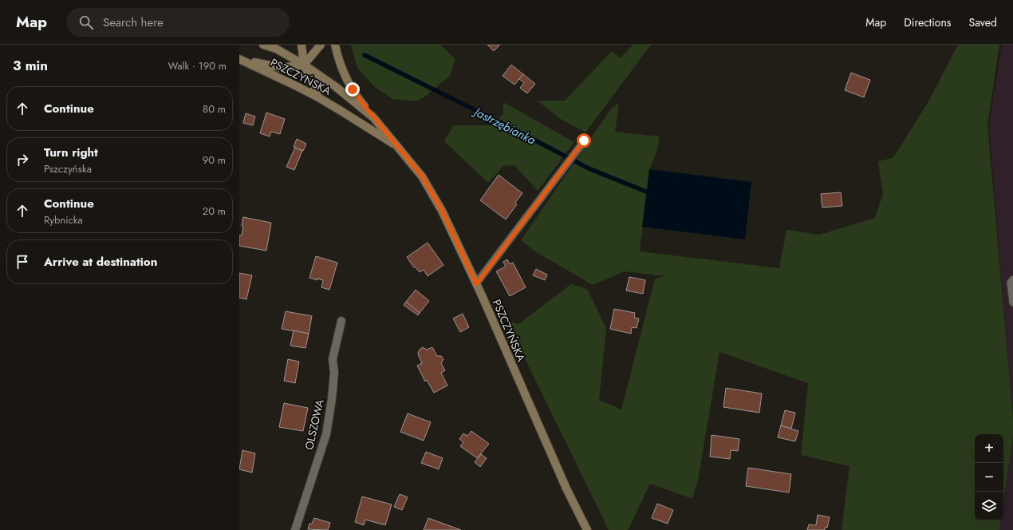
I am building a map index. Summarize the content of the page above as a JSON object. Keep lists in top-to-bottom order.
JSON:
{
  "streets": {
    "main road": ["PSZCZYŃSKA"],
    "street": ["OLSZOWA"]
  },
  "water": ["Jastrzębianka"],
  "page": {
    "header": "Map",
    "search": "Search here",
    "nav": ["Map", "Directions", "Saved"],
    "heading": ["3 min", "Walk · 190 m"],
    "list": [
      ["Continue", "80 m"],
      ["Turn right", "Pszczyńska", "90 m"],
      ["Continue", "Rybnicka", "20 m"],
      "Arrive at destination"
    ],
    "map_buttons": ["+", "−"]
  }
}
